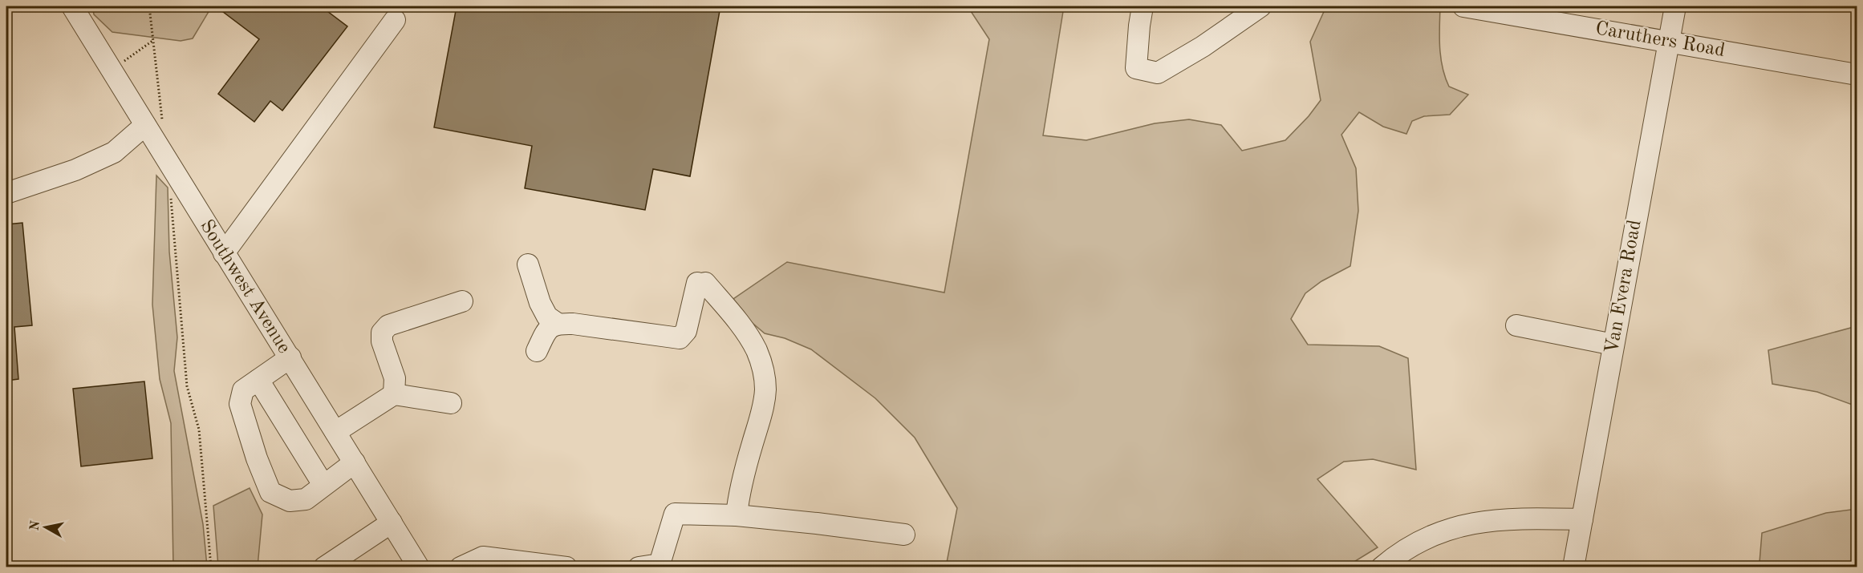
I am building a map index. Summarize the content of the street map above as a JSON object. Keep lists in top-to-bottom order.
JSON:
{
  "streets": {
    "street": ["Caruthers Road", "Southwest Avenue", "Van Evera Road"]
  },
  "crossings": [
    ["Caruthers Road", "Van Evera Road"]
  ],
  "north": "left"
}
